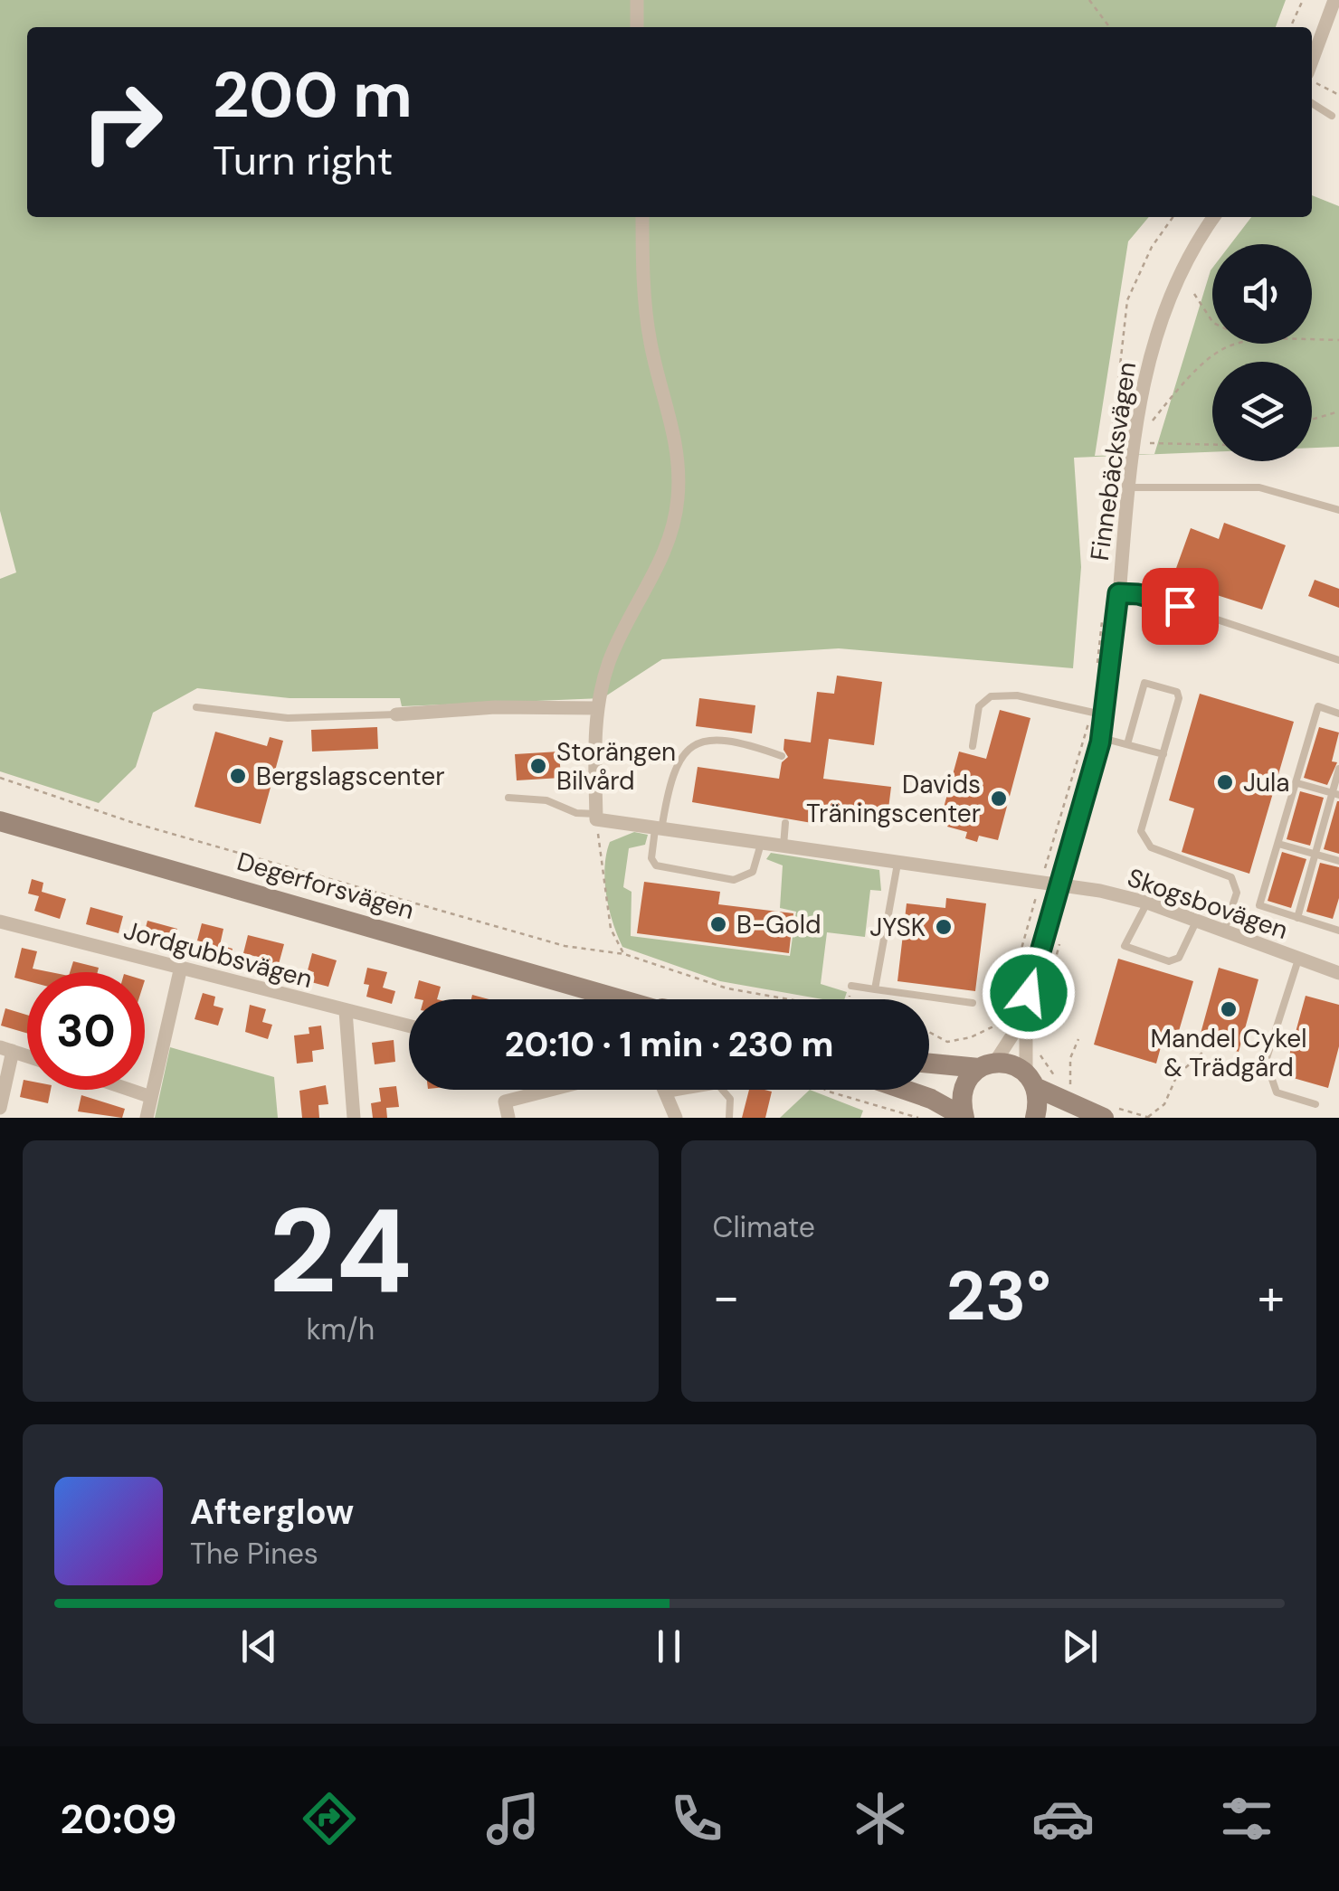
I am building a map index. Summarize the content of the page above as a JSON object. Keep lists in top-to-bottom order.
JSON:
{
  "streets": {
    "main road": ["Degerforsvägen"],
    "street": ["Finnebäcksvägen", "Skogsbovägen", "Jordgubbsvägen"]
  },
  "crossings": [
    ["Finnebäcksvägen", "Skogsbovägen"]
  ],
  "places": [
    "Storängen Bilvård",
    "Bergslagscenter",
    "Jula",
    "Davids Träningscenter",
    "B-Gold",
    "JYSK",
    "Mandel Cykel & Trädgård"
  ],
  "page": {
    "turn": ["200 m", "Turn right"],
    "limit": "30",
    "trip": "20:10 · 1 min · 230 m",
    "tile": [
      ["24", "km/h"],
      "Climate"
    ],
    "heat": ["−", "23°", "+"],
    "song": ["Afterglow", "The Pines"],
    "tabs": "20:09"
  }
}
